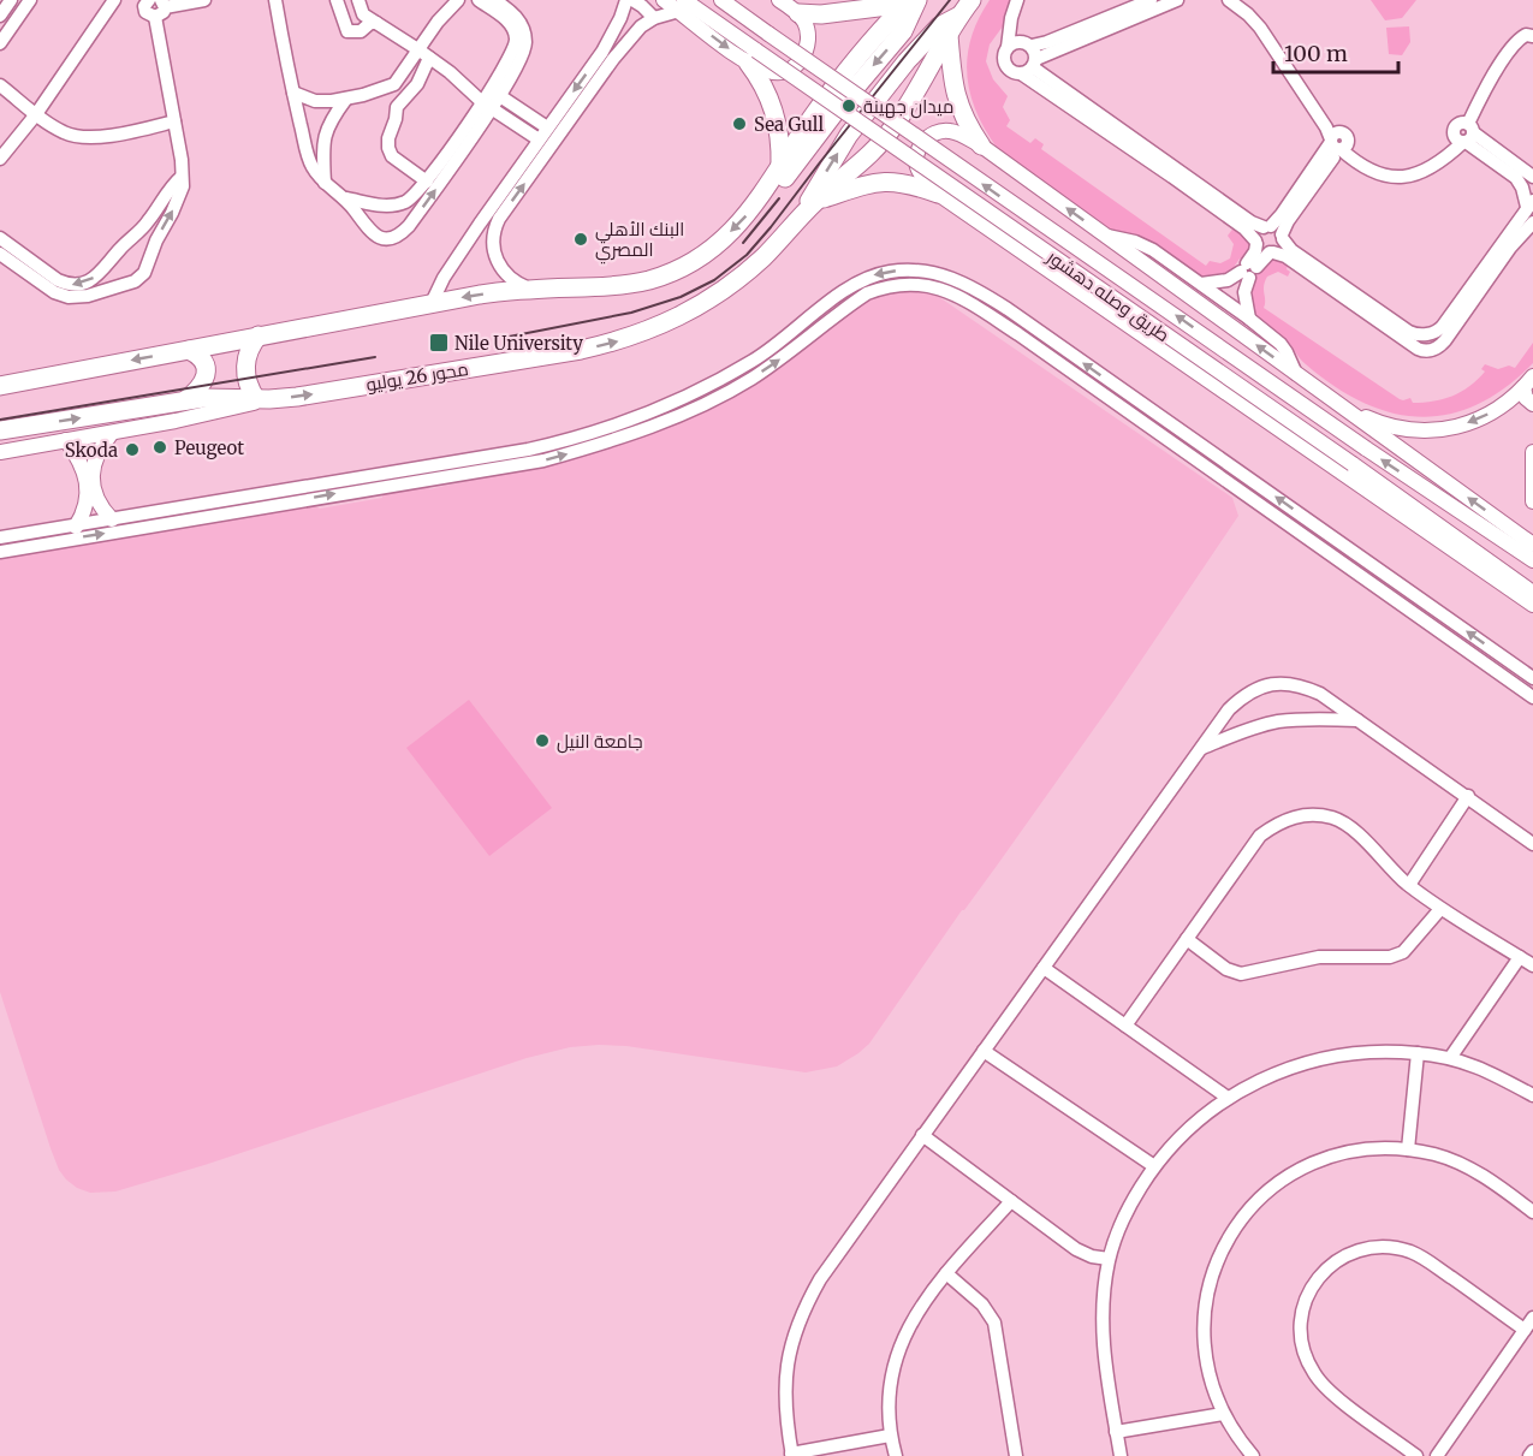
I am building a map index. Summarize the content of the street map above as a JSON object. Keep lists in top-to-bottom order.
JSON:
{
  "streets": {
    "highway": ["محور 26 يوليو"],
    "main road": ["طريق وصله دهشور"]
  },
  "places": {
    "other": [
      "ميدان جهينة",
      "Sea Gull",
      "البنك الأهلي المصري",
      "Peugeot",
      "Skoda",
      "جامعة النيل"
    ],
    "transit": ["Nile University"]
  },
  "scale_bar": "100 m"
}
